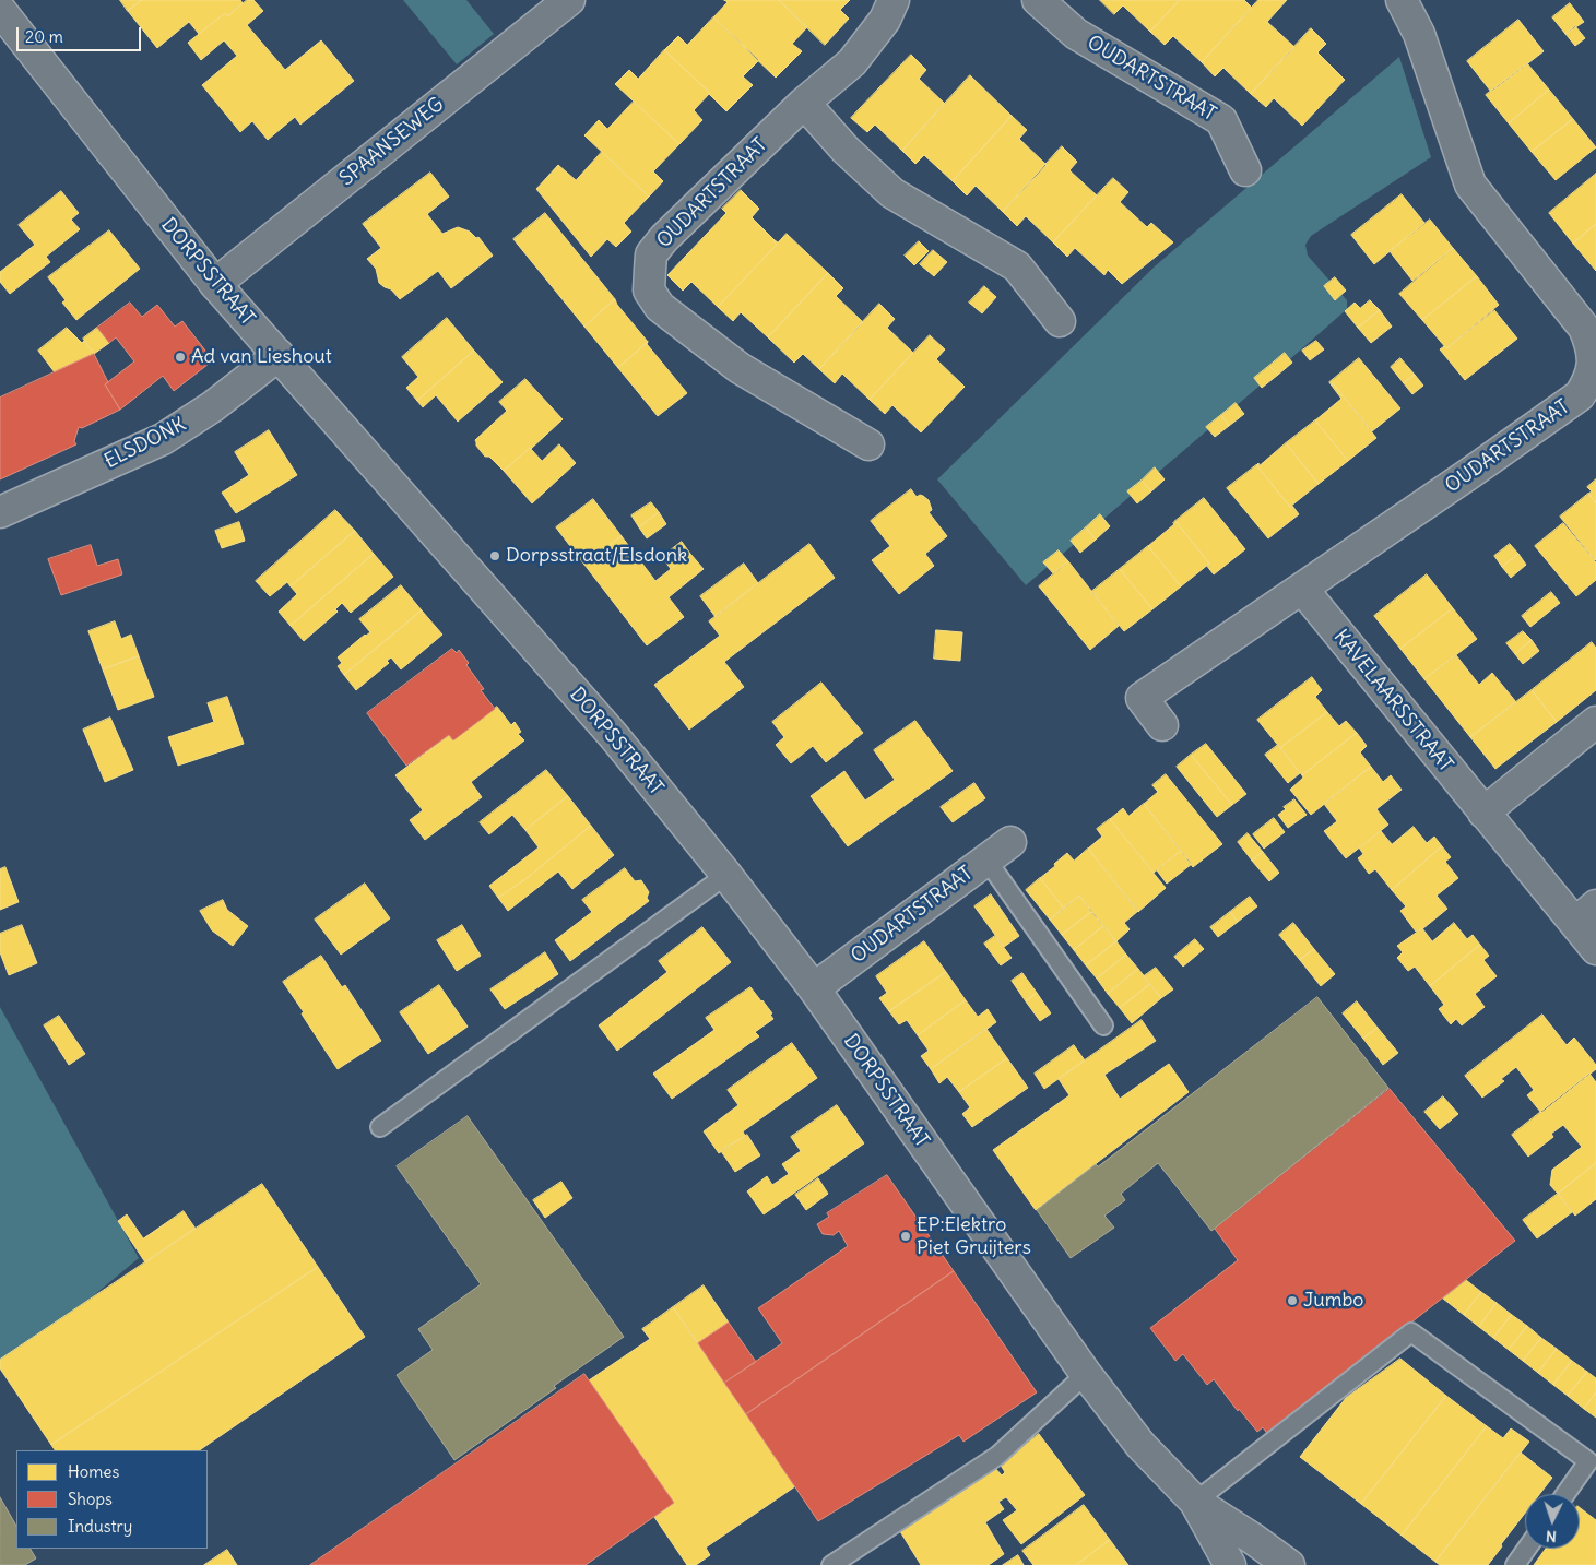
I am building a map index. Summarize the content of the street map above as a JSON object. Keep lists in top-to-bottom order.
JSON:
{
  "streets": {
    "street": [
      "OUDARTSTRAAT",
      "SPAANSEWEG",
      "DORPSSTRAAT",
      "ELSDONK",
      "KAVELAARSSTRAAT"
    ]
  },
  "crossings": [
    ["OUDARTSTRAAT", "DORPSSTRAAT"],
    ["OUDARTSTRAAT", "KAVELAARSSTRAAT"],
    ["SPAANSEWEG", "DORPSSTRAAT"],
    ["DORPSSTRAAT", "ELSDONK"]
  ],
  "places": [
    "Ad van Lieshout",
    "Dorpsstraat/Elsdonk",
    "EP:Elektro Piet Gruijters",
    "Jumbo"
  ],
  "legend": ["Homes", "Shops", "Industry"],
  "scale_bar": "20 m",
  "north": "bottom"
}
